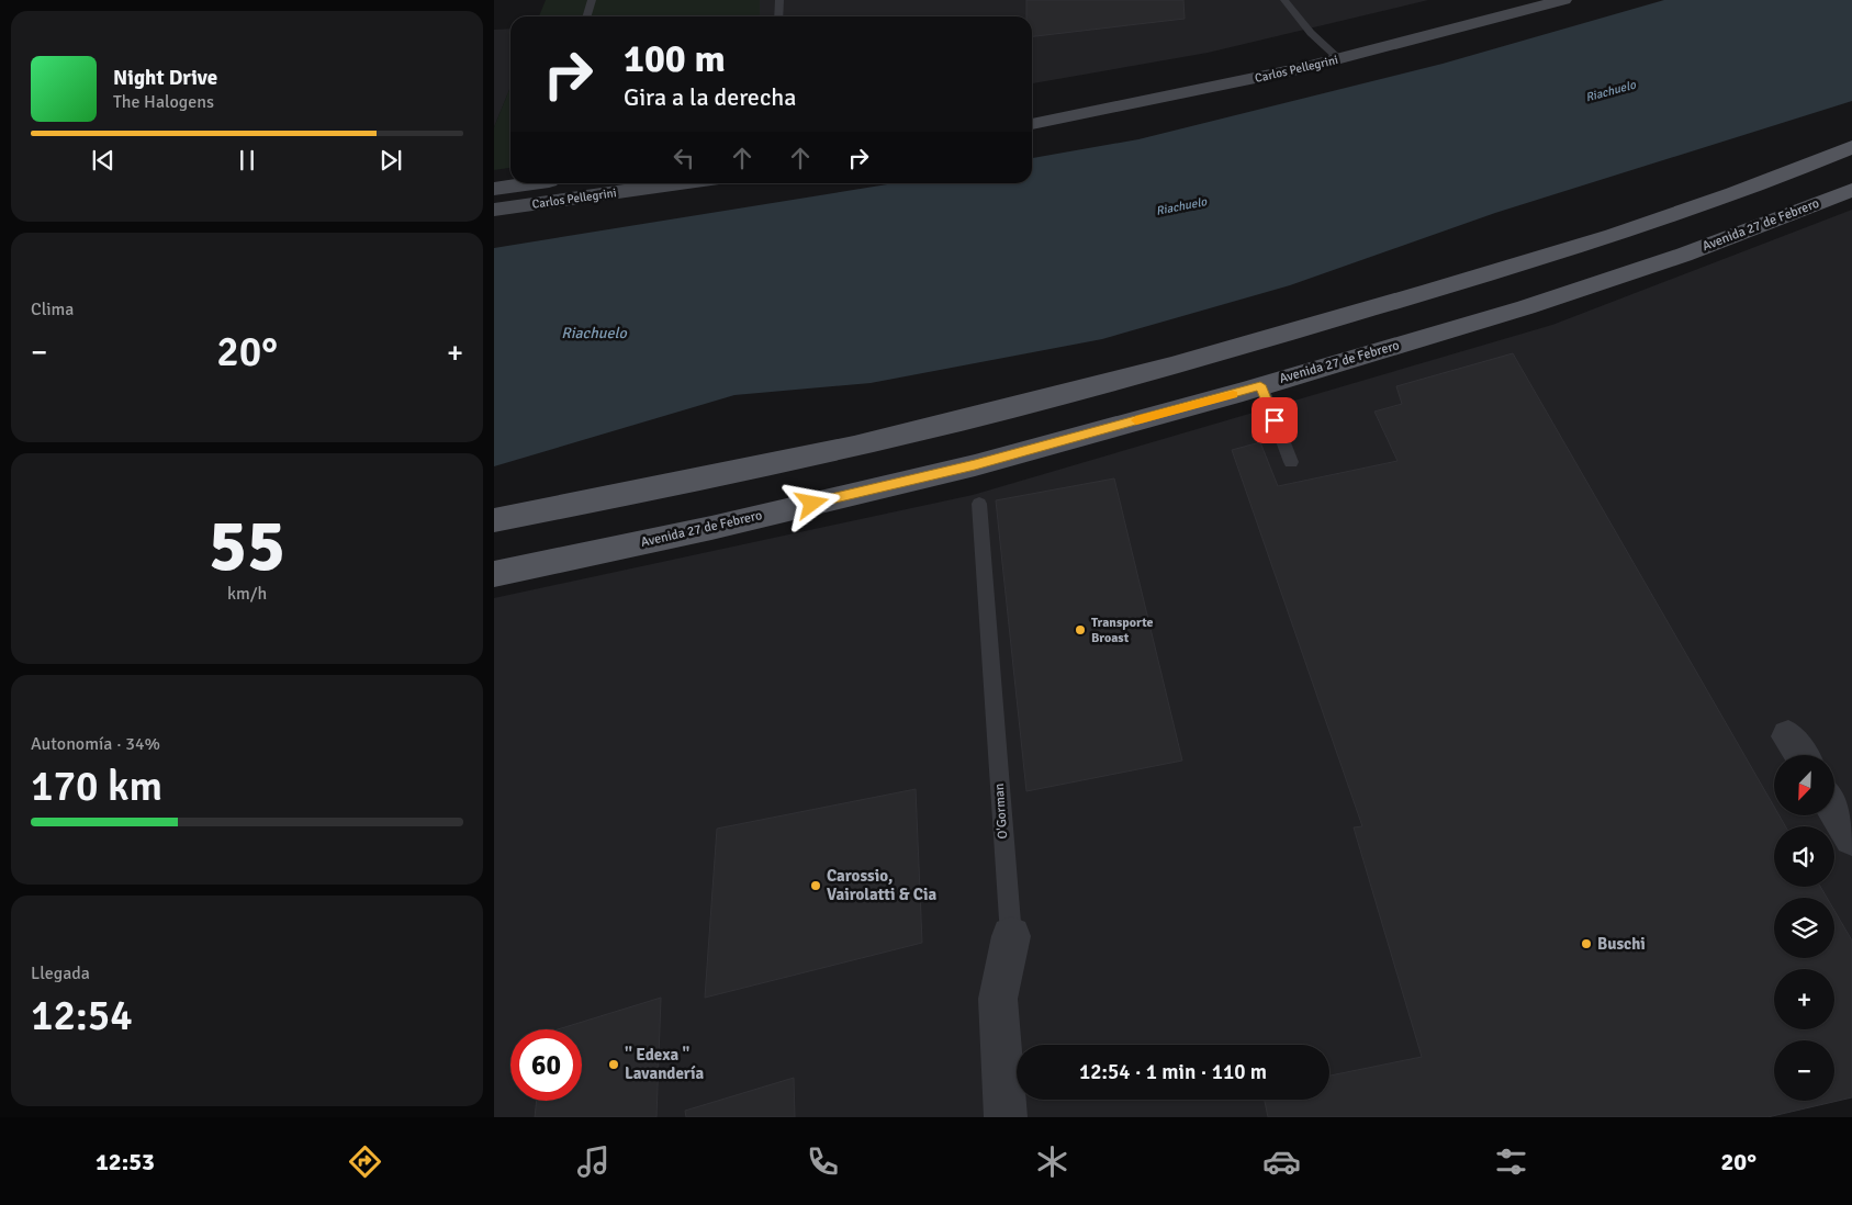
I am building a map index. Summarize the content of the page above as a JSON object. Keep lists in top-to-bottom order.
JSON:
{
  "streets": {
    "main road": ["Carlos Pellegrini", "Avenida 27 de Febrero"],
    "street": ["O'Gorman"]
  },
  "water": ["Riachuelo"],
  "places": [
    "Transporte Broast",
    "Carossio, Vairolatti & Cia",
    "Buschi",
    "'' Edexa '' Lavandería"
  ],
  "north": "bottom left",
  "page": {
    "turn": ["100 m", "Gira a la derecha"],
    "song": ["Night Drive", "The Halogens"],
    "tile": [
      "Clima",
      ["55", "km/h"],
      ["Autonomía · 34%", "170 km"],
      ["Llegada", "12:54"]
    ],
    "heat": ["−", "20°", "+"],
    "map_buttons": ["+", "−"],
    "limit": "60",
    "trip": "12:54 · 1 min · 110 m",
    "tabs": ["12:53", "20°"]
  }
}
